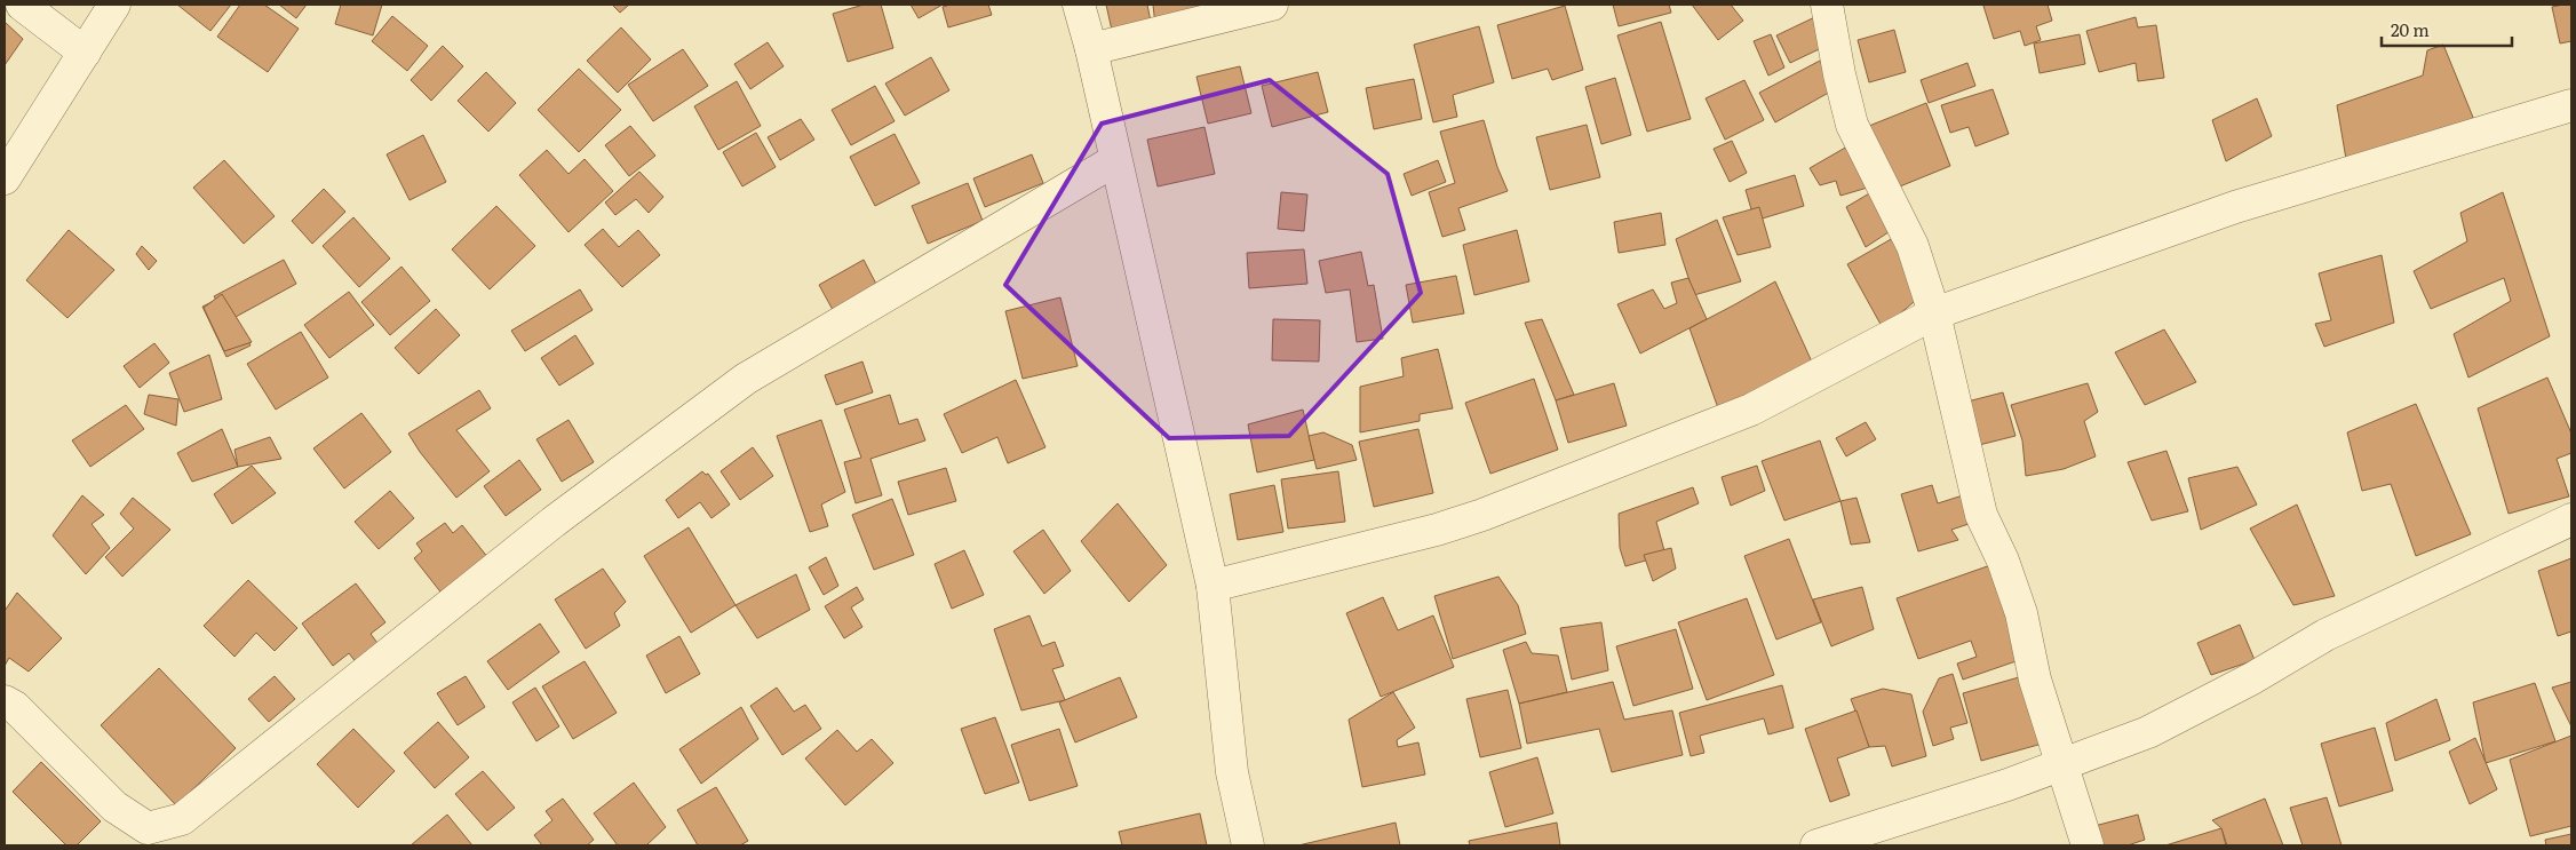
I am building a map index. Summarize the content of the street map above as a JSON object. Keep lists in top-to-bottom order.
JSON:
{
  "scale_bar": "20 m"
}
